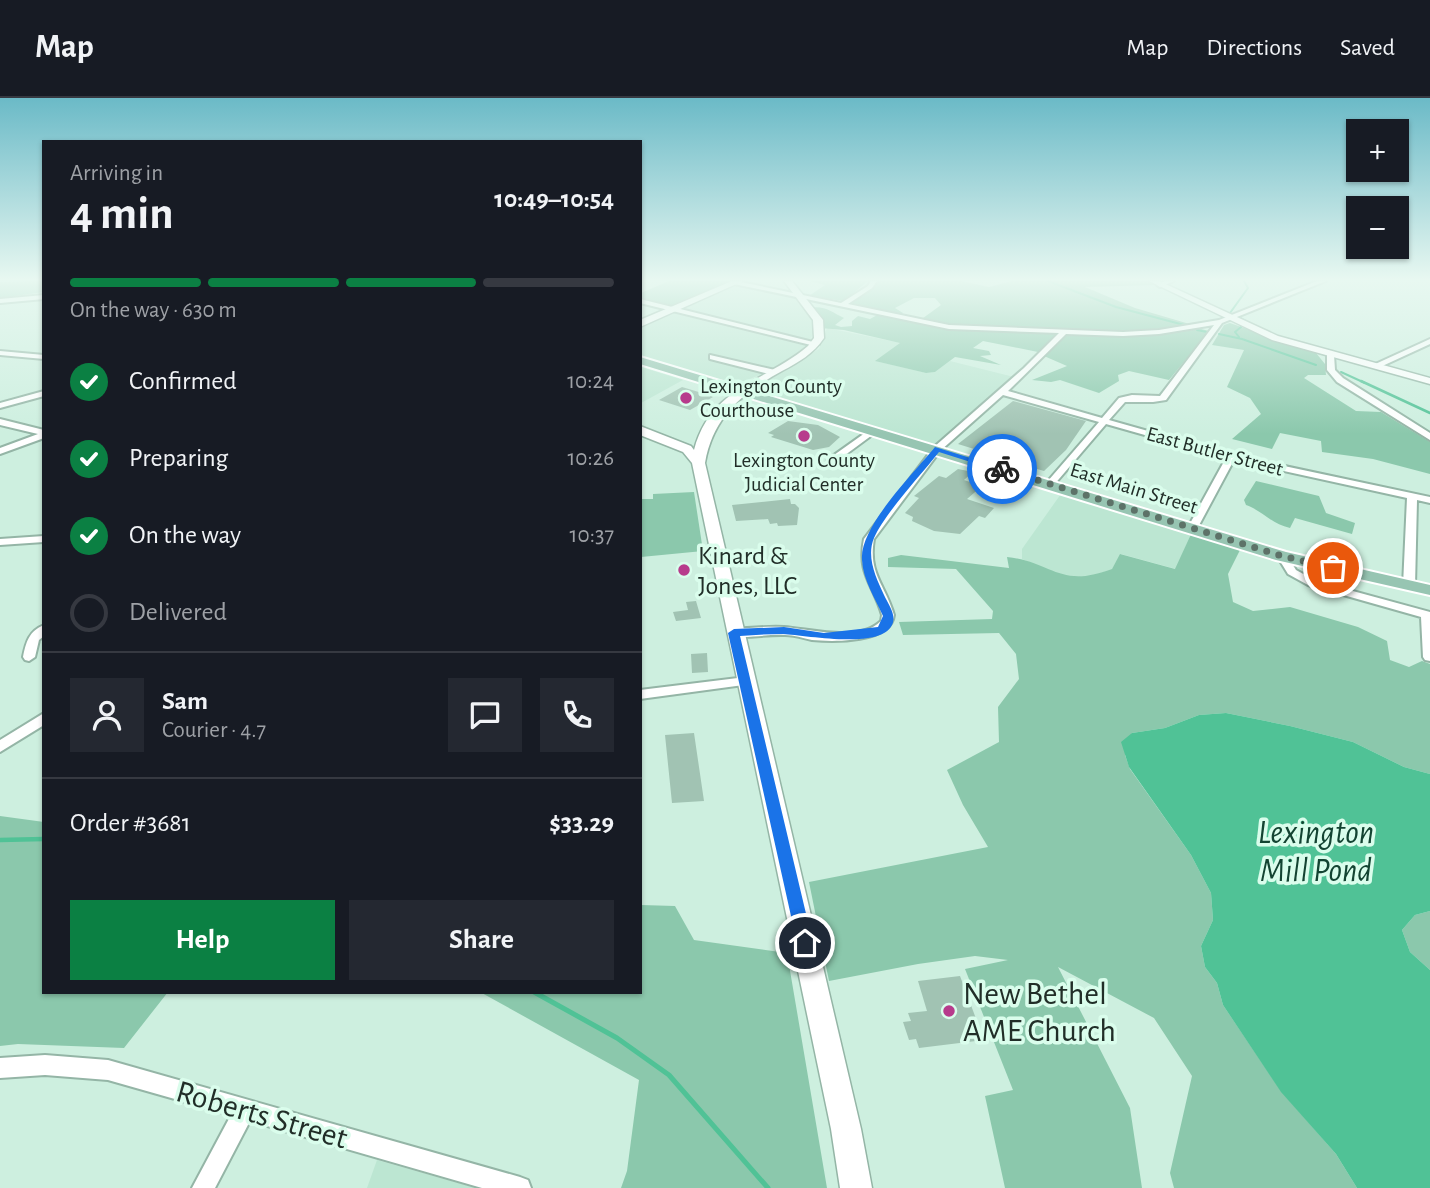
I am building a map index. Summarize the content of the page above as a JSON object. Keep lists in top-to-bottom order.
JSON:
{
  "streets": {
    "main road": ["East Main Street"],
    "street": ["East Butler Street", "Roberts Street"]
  },
  "water": ["Lexington Mill Pond"],
  "places": [
    "Lexington County Courthouse",
    "Lexington County Judicial Center",
    "Kinard & Jones, LLC",
    "New Bethel AME Church"
  ],
  "page": {
    "header": "Map",
    "nav": ["Map", "Directions", "Saved"],
    "map_buttons": ["+", "−"],
    "heading": ["4 min", "Arriving in", "10:49–10:54"],
    "panel": [
      "Sam",
      "Courier · 4.7",
      "Order #3681",
      "$33.29"
    ],
    "bar": "On the way · 630 m",
    "list": [
      ["Confirmed", "10:24"],
      ["Preparing", "10:26"],
      ["On the way", "10:37"],
      "Delivered"
    ],
    "buttons": ["Help", "Share"]
  }
}
